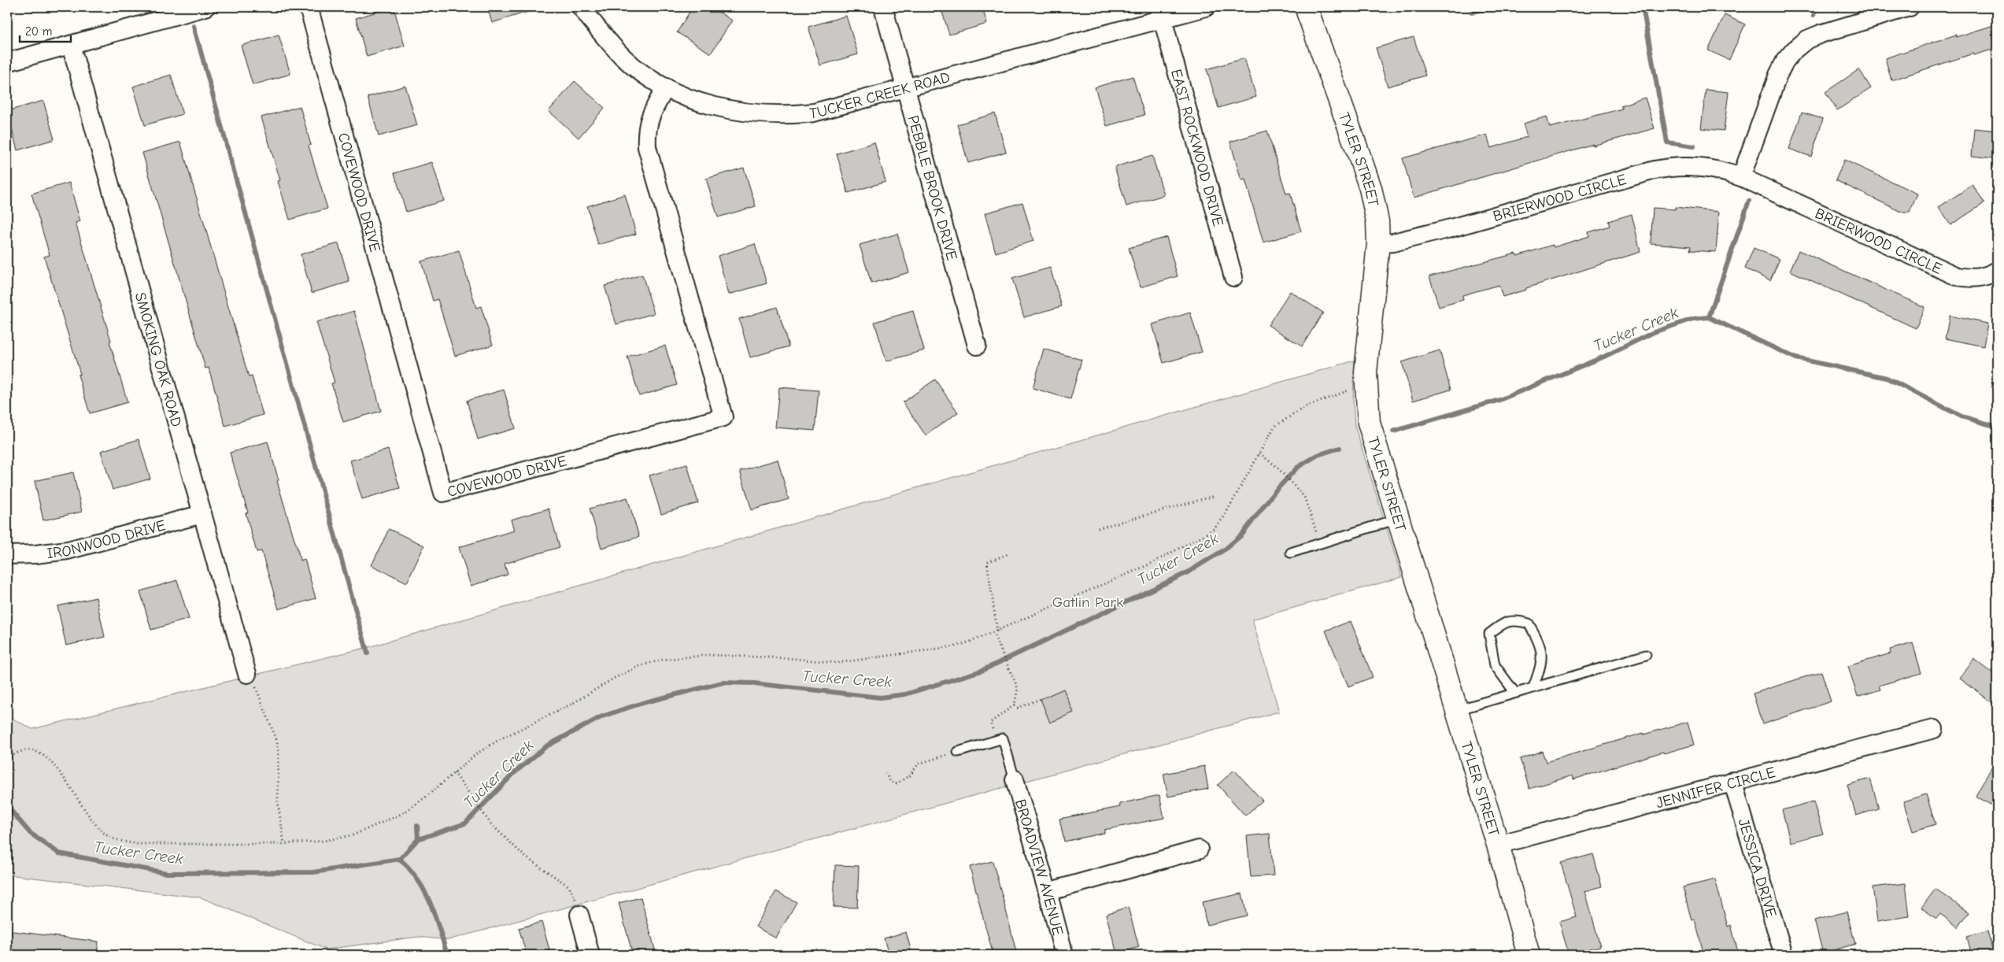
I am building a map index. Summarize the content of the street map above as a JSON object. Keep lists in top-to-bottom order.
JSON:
{
  "streets": {
    "street": [
      "TUCKER CREEK ROAD",
      "EAST ROCKWOOD DRIVE",
      "TYLER STREET",
      "PEBBLE BROOK DRIVE",
      "COVEWOOD DRIVE",
      "BRIERWOOD CIRCLE",
      "SMOKING OAK ROAD",
      "IRONWOOD DRIVE",
      "JENNIFER CIRCLE",
      "BROADVIEW AVENUE",
      "JESSICA DRIVE"
    ]
  },
  "crossings": [
    ["TUCKER CREEK ROAD", "EAST ROCKWOOD DRIVE"],
    ["TUCKER CREEK ROAD", "PEBBLE BROOK DRIVE"],
    ["TUCKER CREEK ROAD", "COVEWOOD DRIVE"],
    ["TYLER STREET", "BRIERWOOD CIRCLE"],
    ["TYLER STREET", "JENNIFER CIRCLE"],
    ["SMOKING OAK ROAD", "IRONWOOD DRIVE"],
    ["JENNIFER CIRCLE", "JESSICA DRIVE"]
  ],
  "water": ["Tucker Creek"],
  "parks": ["Gatlin Park"],
  "scale_bar": "20 m"
}
